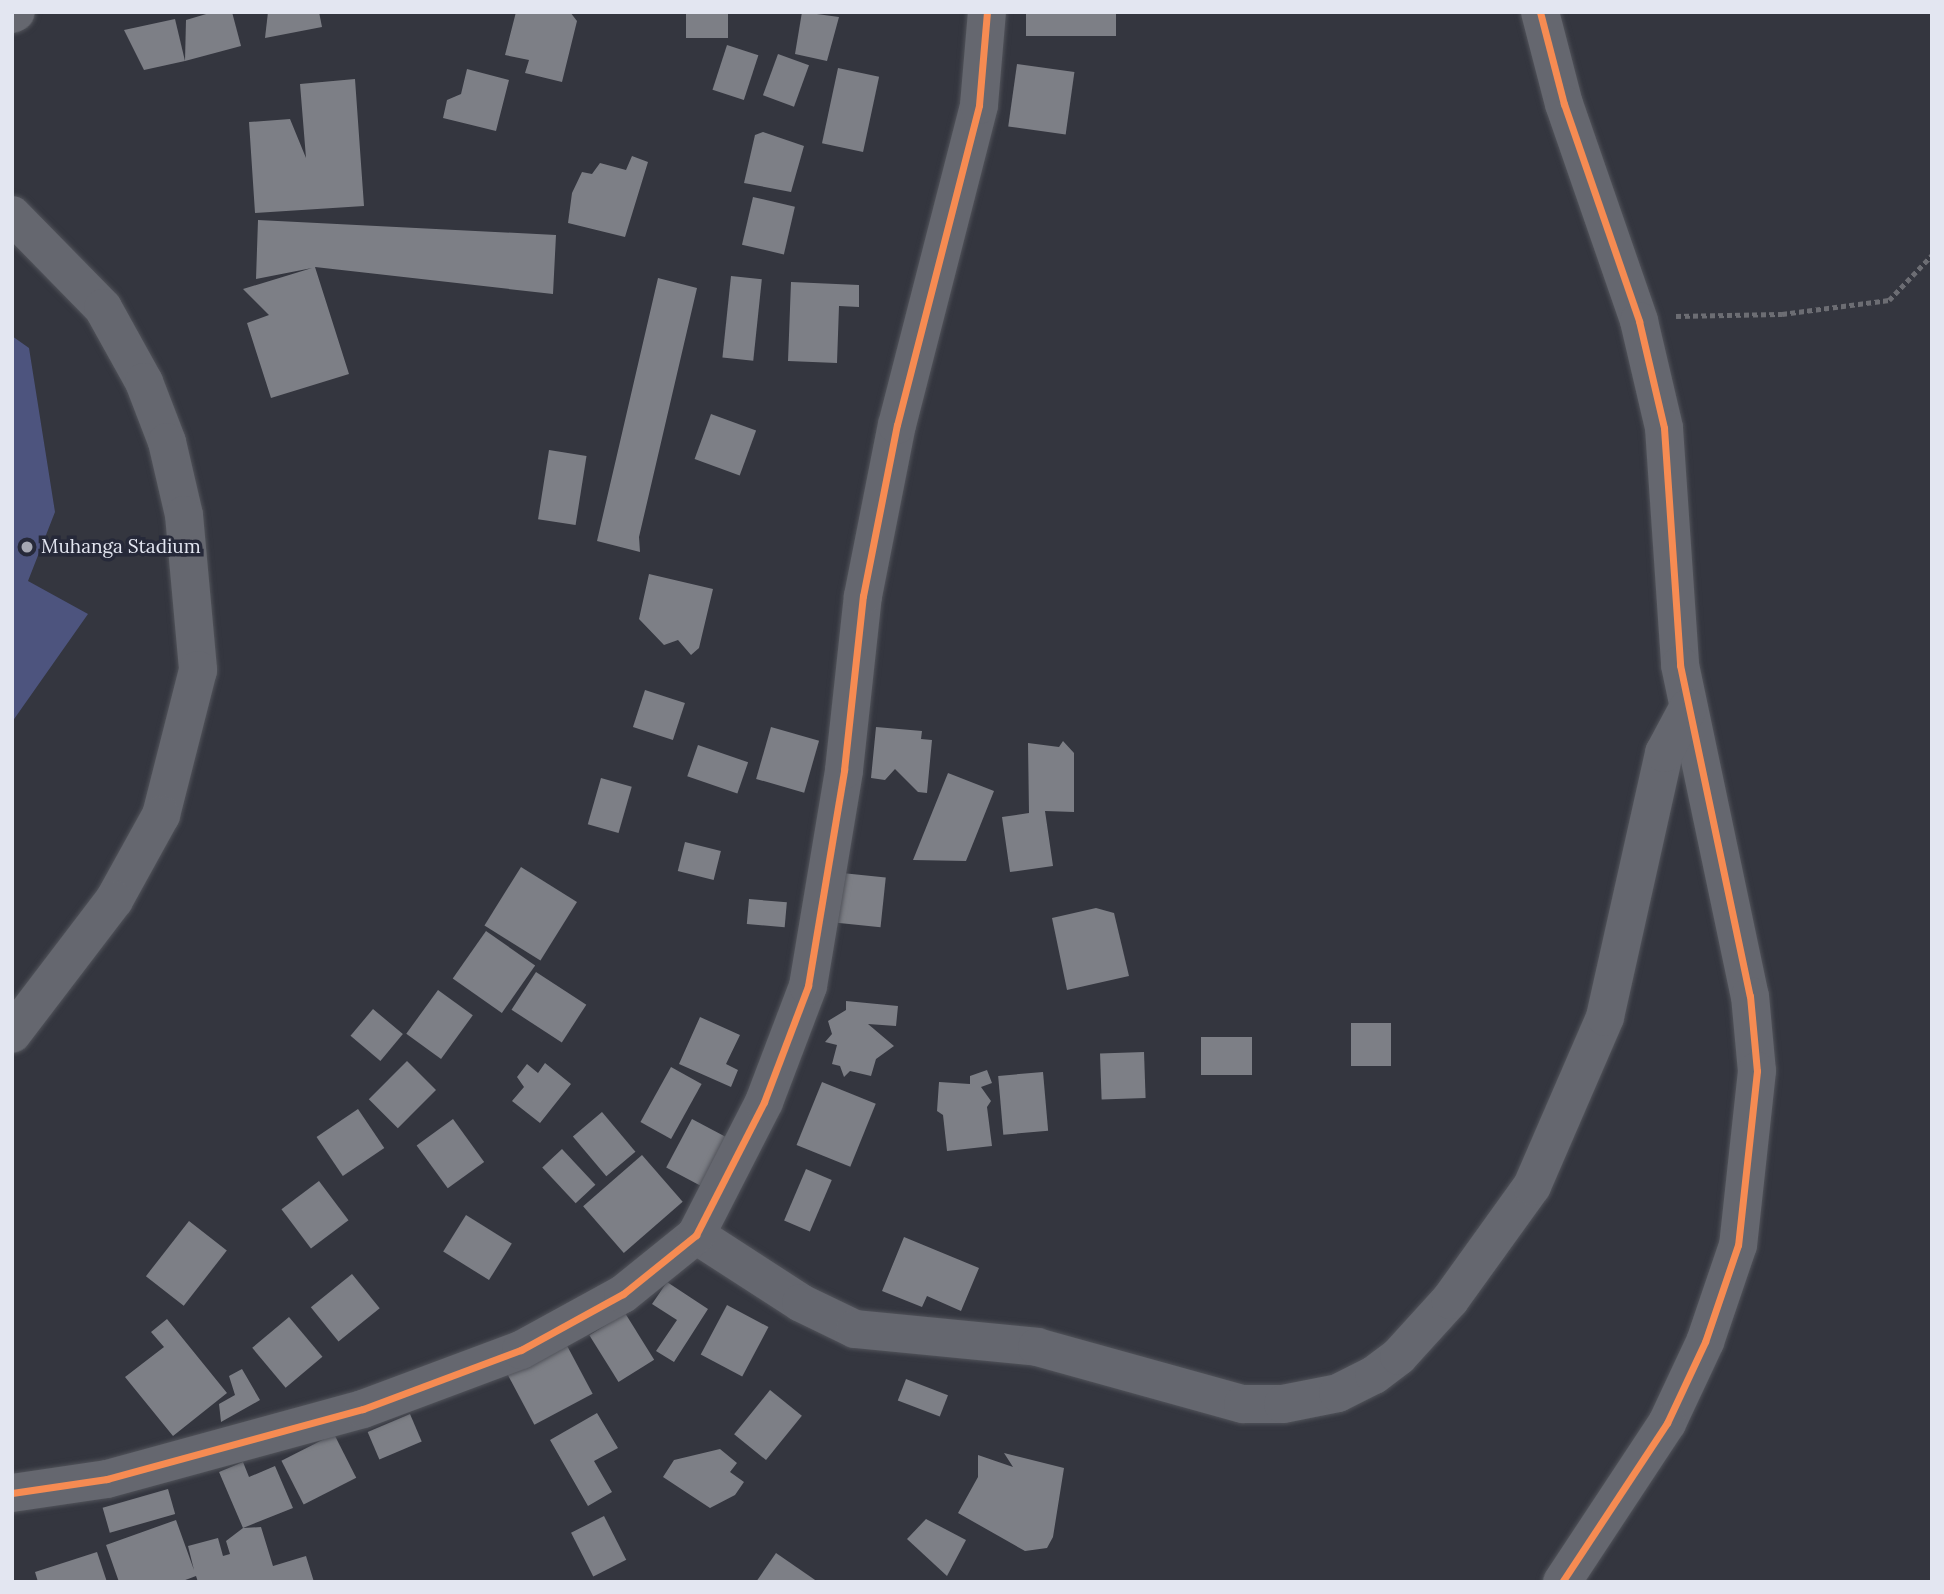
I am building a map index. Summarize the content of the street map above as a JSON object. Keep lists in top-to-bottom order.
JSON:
{
  "places": ["Muhanga Stadium"]
}
